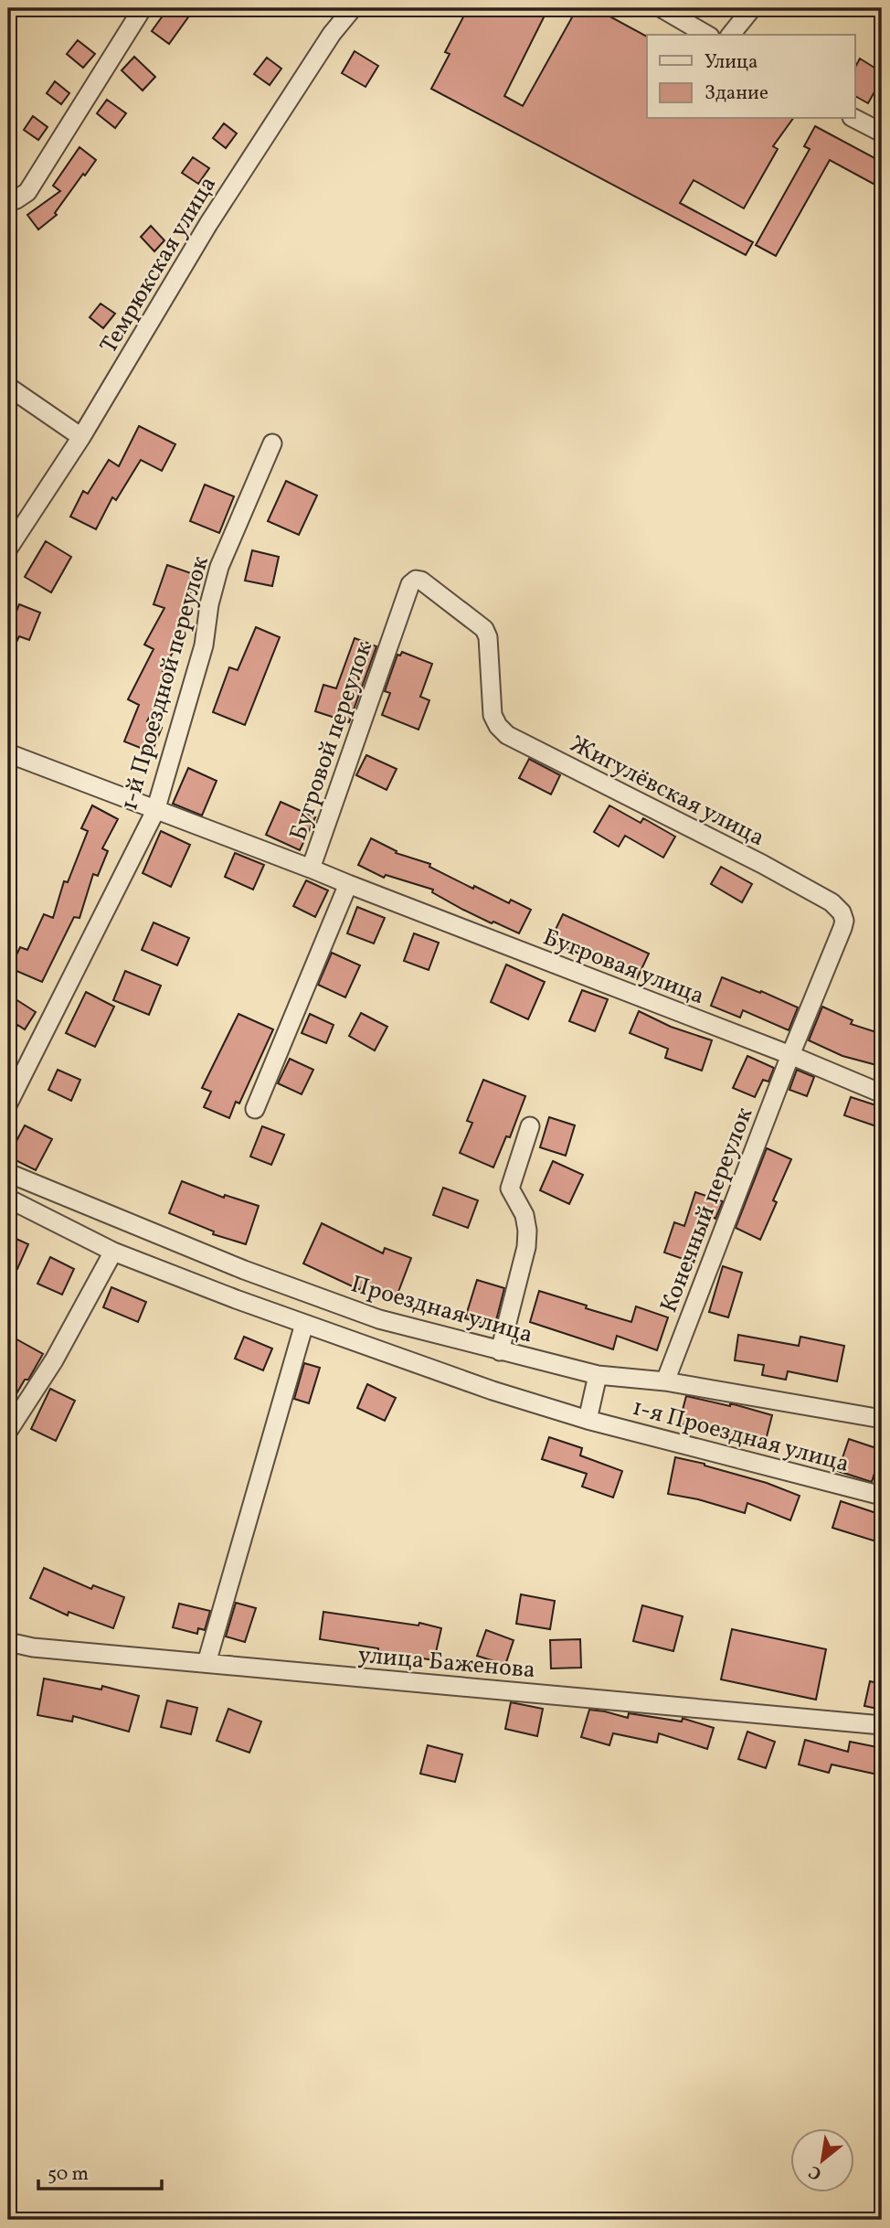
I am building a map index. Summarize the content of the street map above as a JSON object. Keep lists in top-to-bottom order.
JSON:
{
  "streets": {
    "street": [
      "Темрюкская улица",
      "1-й Проездной переулок",
      "Бугровой переулок",
      "Жигулёвская улица",
      "Бугровая улица",
      "Конечный переулок",
      "Проездная улица",
      "1-я Проездная улица",
      "улица Баженова"
    ]
  },
  "crossings": [
    ["Бугровой переулок", "Жигулёвская улица"],
    ["Бугровой переулок", "Бугровая улица"],
    ["Жигулёвская улица", "Бугровая улица"],
    ["Жигулёвская улица", "Конечный переулок"],
    ["Бугровая улица", "Конечный переулок"],
    ["Конечный переулок", "Проездная улица"]
  ],
  "legend": ["Улица", "Здание"],
  "scale_bar": "50 m",
  "north": "bottom left"
}
